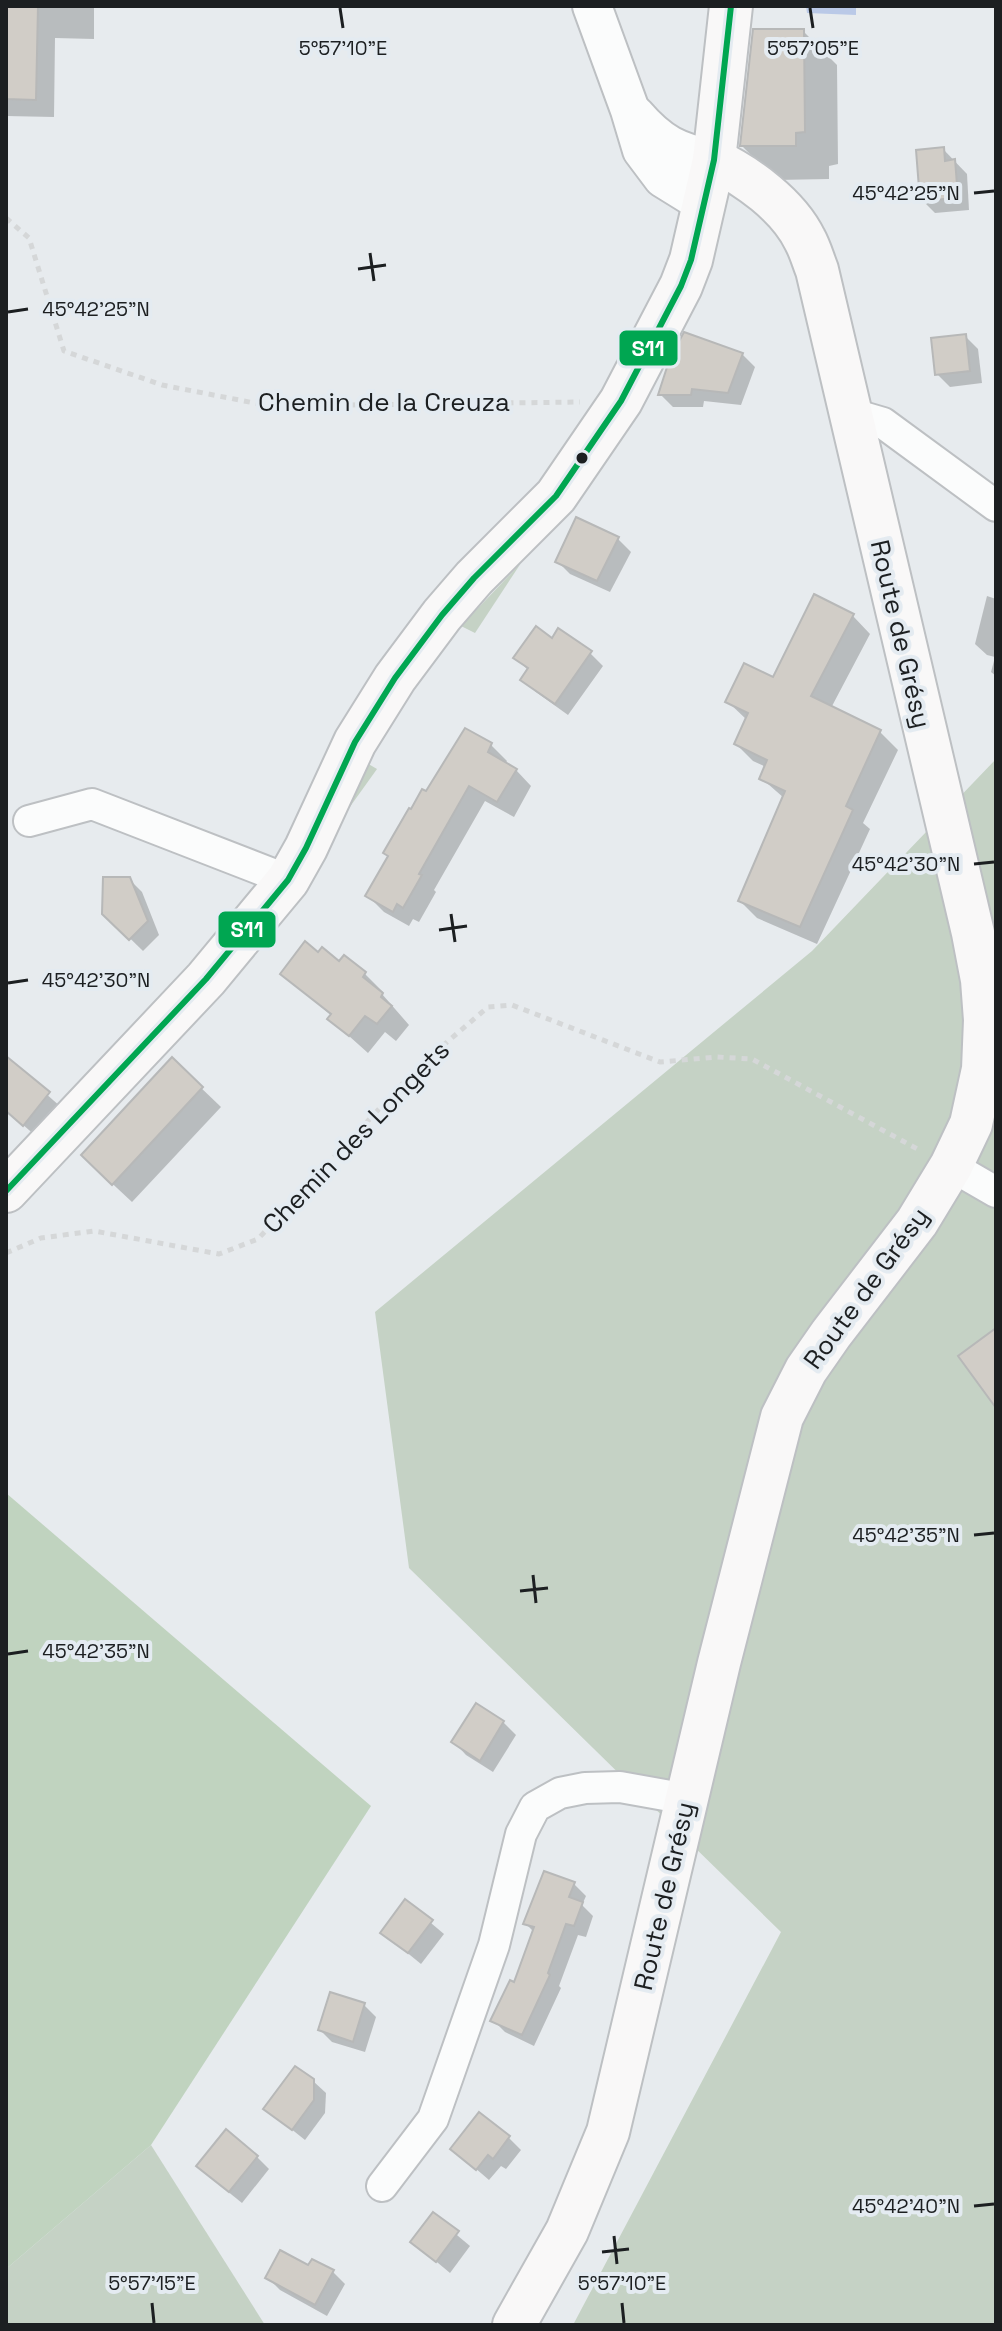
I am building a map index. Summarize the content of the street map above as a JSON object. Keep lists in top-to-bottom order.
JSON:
{
  "streets": {
    "main road": ["Route de Grésy"],
    "path": ["Chemin de la Creuza", "Chemin des Longets"]
  },
  "crossings": [
    ["Route de Grésy", "Chemin des Longets"]
  ],
  "lines": ["transit line S11"],
  "coordinates": [
    "5°57'10\"E",
    "5°57'05\"E",
    "45°42'25\"N",
    "45°42'30\"N",
    "45°42'35\"N",
    "45°42'40\"N",
    "5°57'15\"E"
  ]
}
